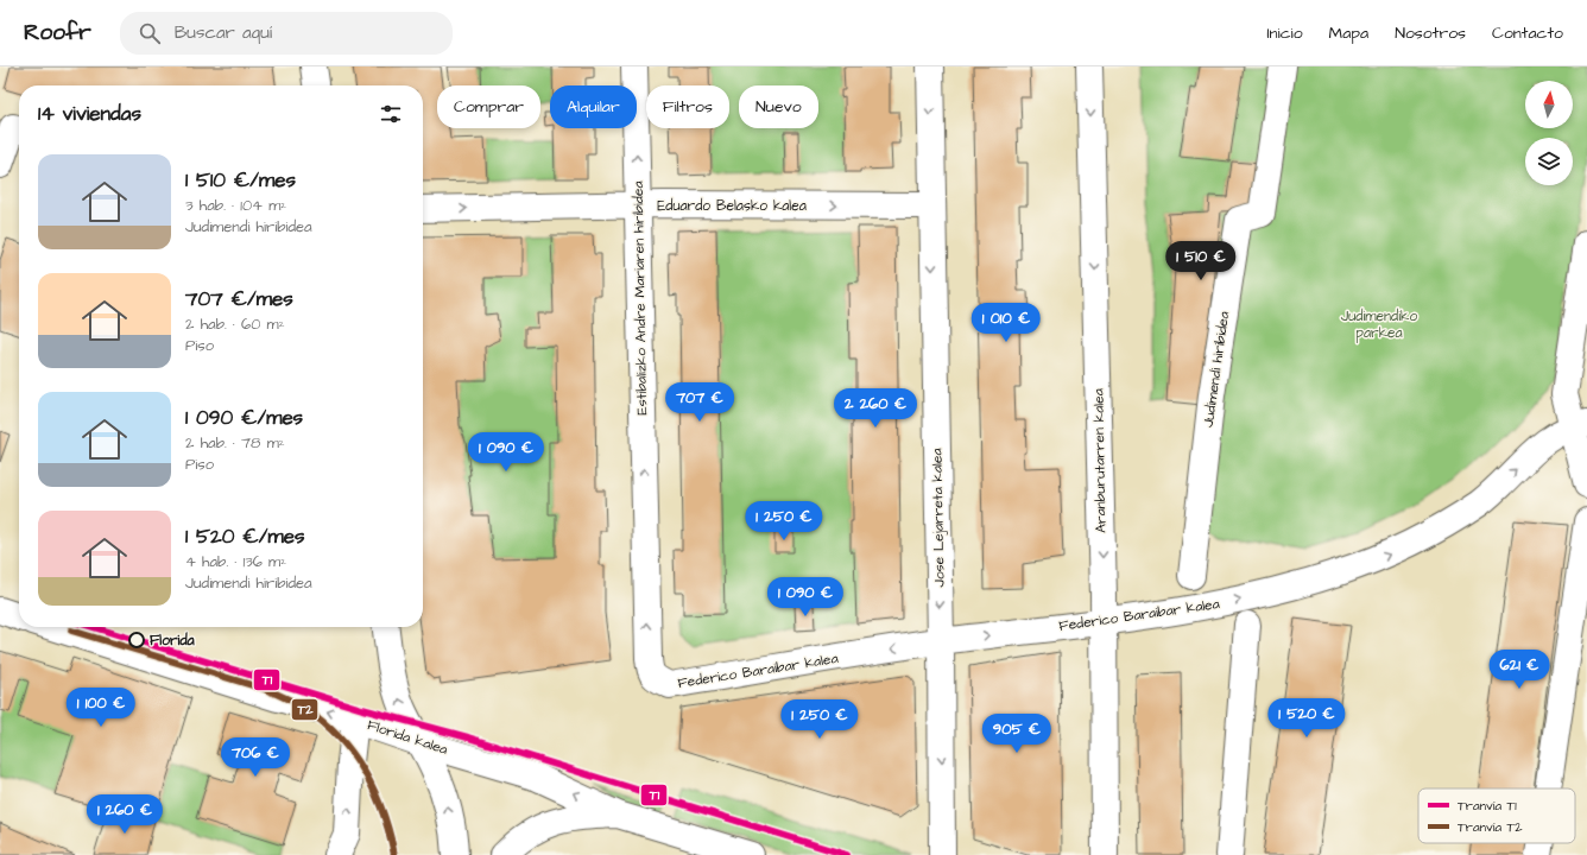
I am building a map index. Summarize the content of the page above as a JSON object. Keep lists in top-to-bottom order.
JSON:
{
  "streets": {
    "street": [
      "Eduardo Belasko kalea",
      "Estibalizko Andre Mariaren hiribidea",
      "Judimendi hiribidea",
      "Aranburutarren kalea",
      "Jose Lejarreta kalea",
      "Federico Baraibar kalea",
      "Florida kalea"
    ]
  },
  "crossings": [
    ["Eduardo Belasko kalea", "Estibalizko Andre Mariaren hiribidea"],
    ["Eduardo Belasko kalea", "Jose Lejarreta kalea"],
    ["Estibalizko Andre Mariaren hiribidea", "Federico Baraibar kalea"],
    ["Aranburutarren kalea", "Federico Baraibar kalea"],
    ["Jose Lejarreta kalea", "Federico Baraibar kalea"]
  ],
  "one_way": [
    "Eduardo Belasko kalea",
    "Estibalizko Andre Mariaren hiribidea",
    "Aranburutarren kalea",
    "Jose Lejarreta kalea",
    "Florida kalea"
  ],
  "parks": ["Judimendiko parkea"],
  "places": ["Florida"],
  "lines": ["tram line T1", "tram line T2"],
  "legend": ["Tranvía T1", "Tranvía T2"],
  "north": "top",
  "page": {
    "header": "Roofr",
    "search": "Buscar aquí",
    "nav": [
      "Inicio",
      "Mapa",
      "Nosotros",
      "Contacto"
    ],
    "chip": [
      "Comprar",
      "Alquilar",
      "Filtros",
      "Nuevo"
    ],
    "heading": "14 viviendas",
    "list": [
      {
        "name": "1 510 €/mes",
        "note": "3 hab. · 104 m² · Judimendi hiribidea"
      },
      {
        "name": "707 €/mes",
        "note": "2 hab. · 60 m² · Piso"
      },
      {
        "name": "1 090 €/mes",
        "note": "2 hab. · 78 m² · Piso"
      },
      {
        "name": "1 520 €/mes",
        "note": "4 hab. · 136 m² · Judimendi hiribidea"
      }
    ],
    "price": [
      "1 510 €",
      "1 010 €",
      "707 €",
      "2 260 €",
      "1 090 €",
      "1 250 €",
      "1 090 €",
      "621 €",
      "1 100 €",
      "1 520 €",
      "1 250 €",
      "905 €",
      "706 €",
      "1 260 €"
    ]
  }
}
